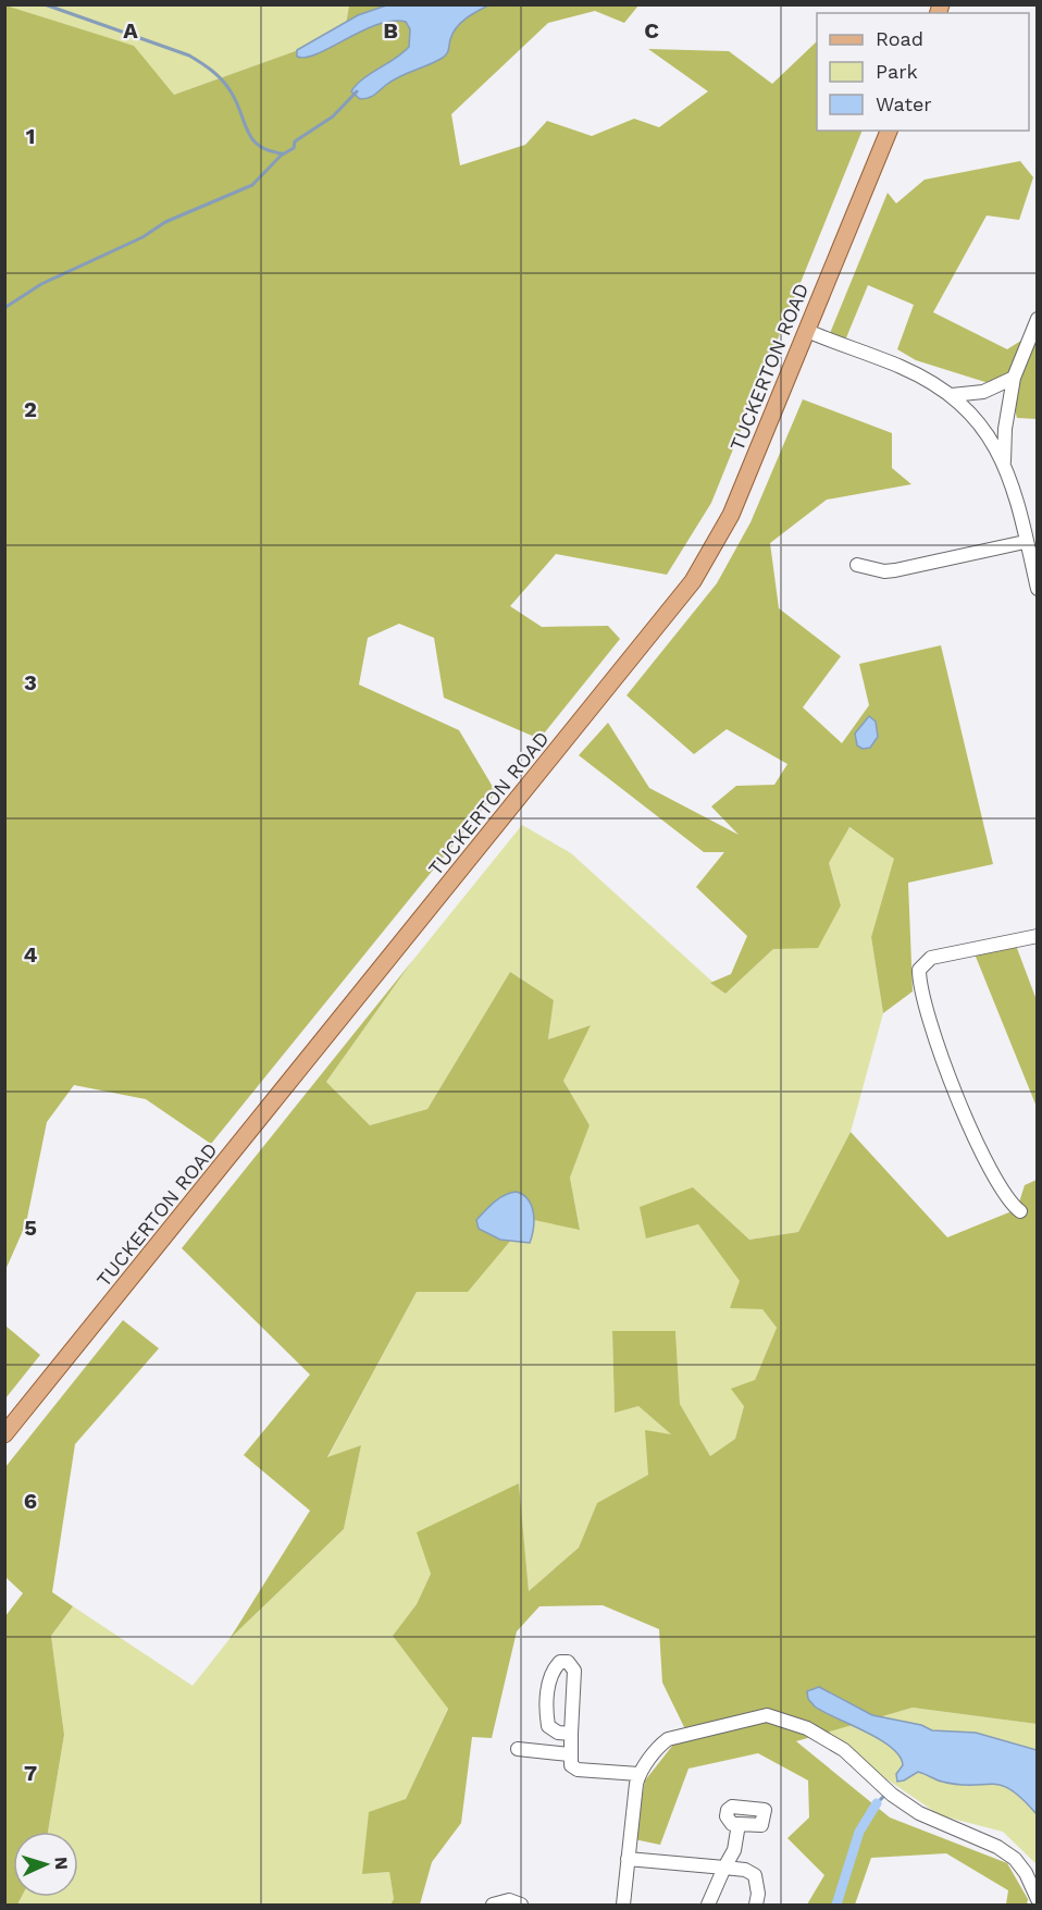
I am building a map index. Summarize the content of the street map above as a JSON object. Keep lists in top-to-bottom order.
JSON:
{
  "streets": {
    "main road": ["TUCKERTON ROAD"]
  },
  "legend": ["Road", "Park", "Water"],
  "north": "right",
  "grid": {
    "columns": ["A", "B", "C"],
    "rows": [
      "1",
      "2",
      "3",
      "4",
      "5",
      "6",
      "7"
    ]
  }
}
